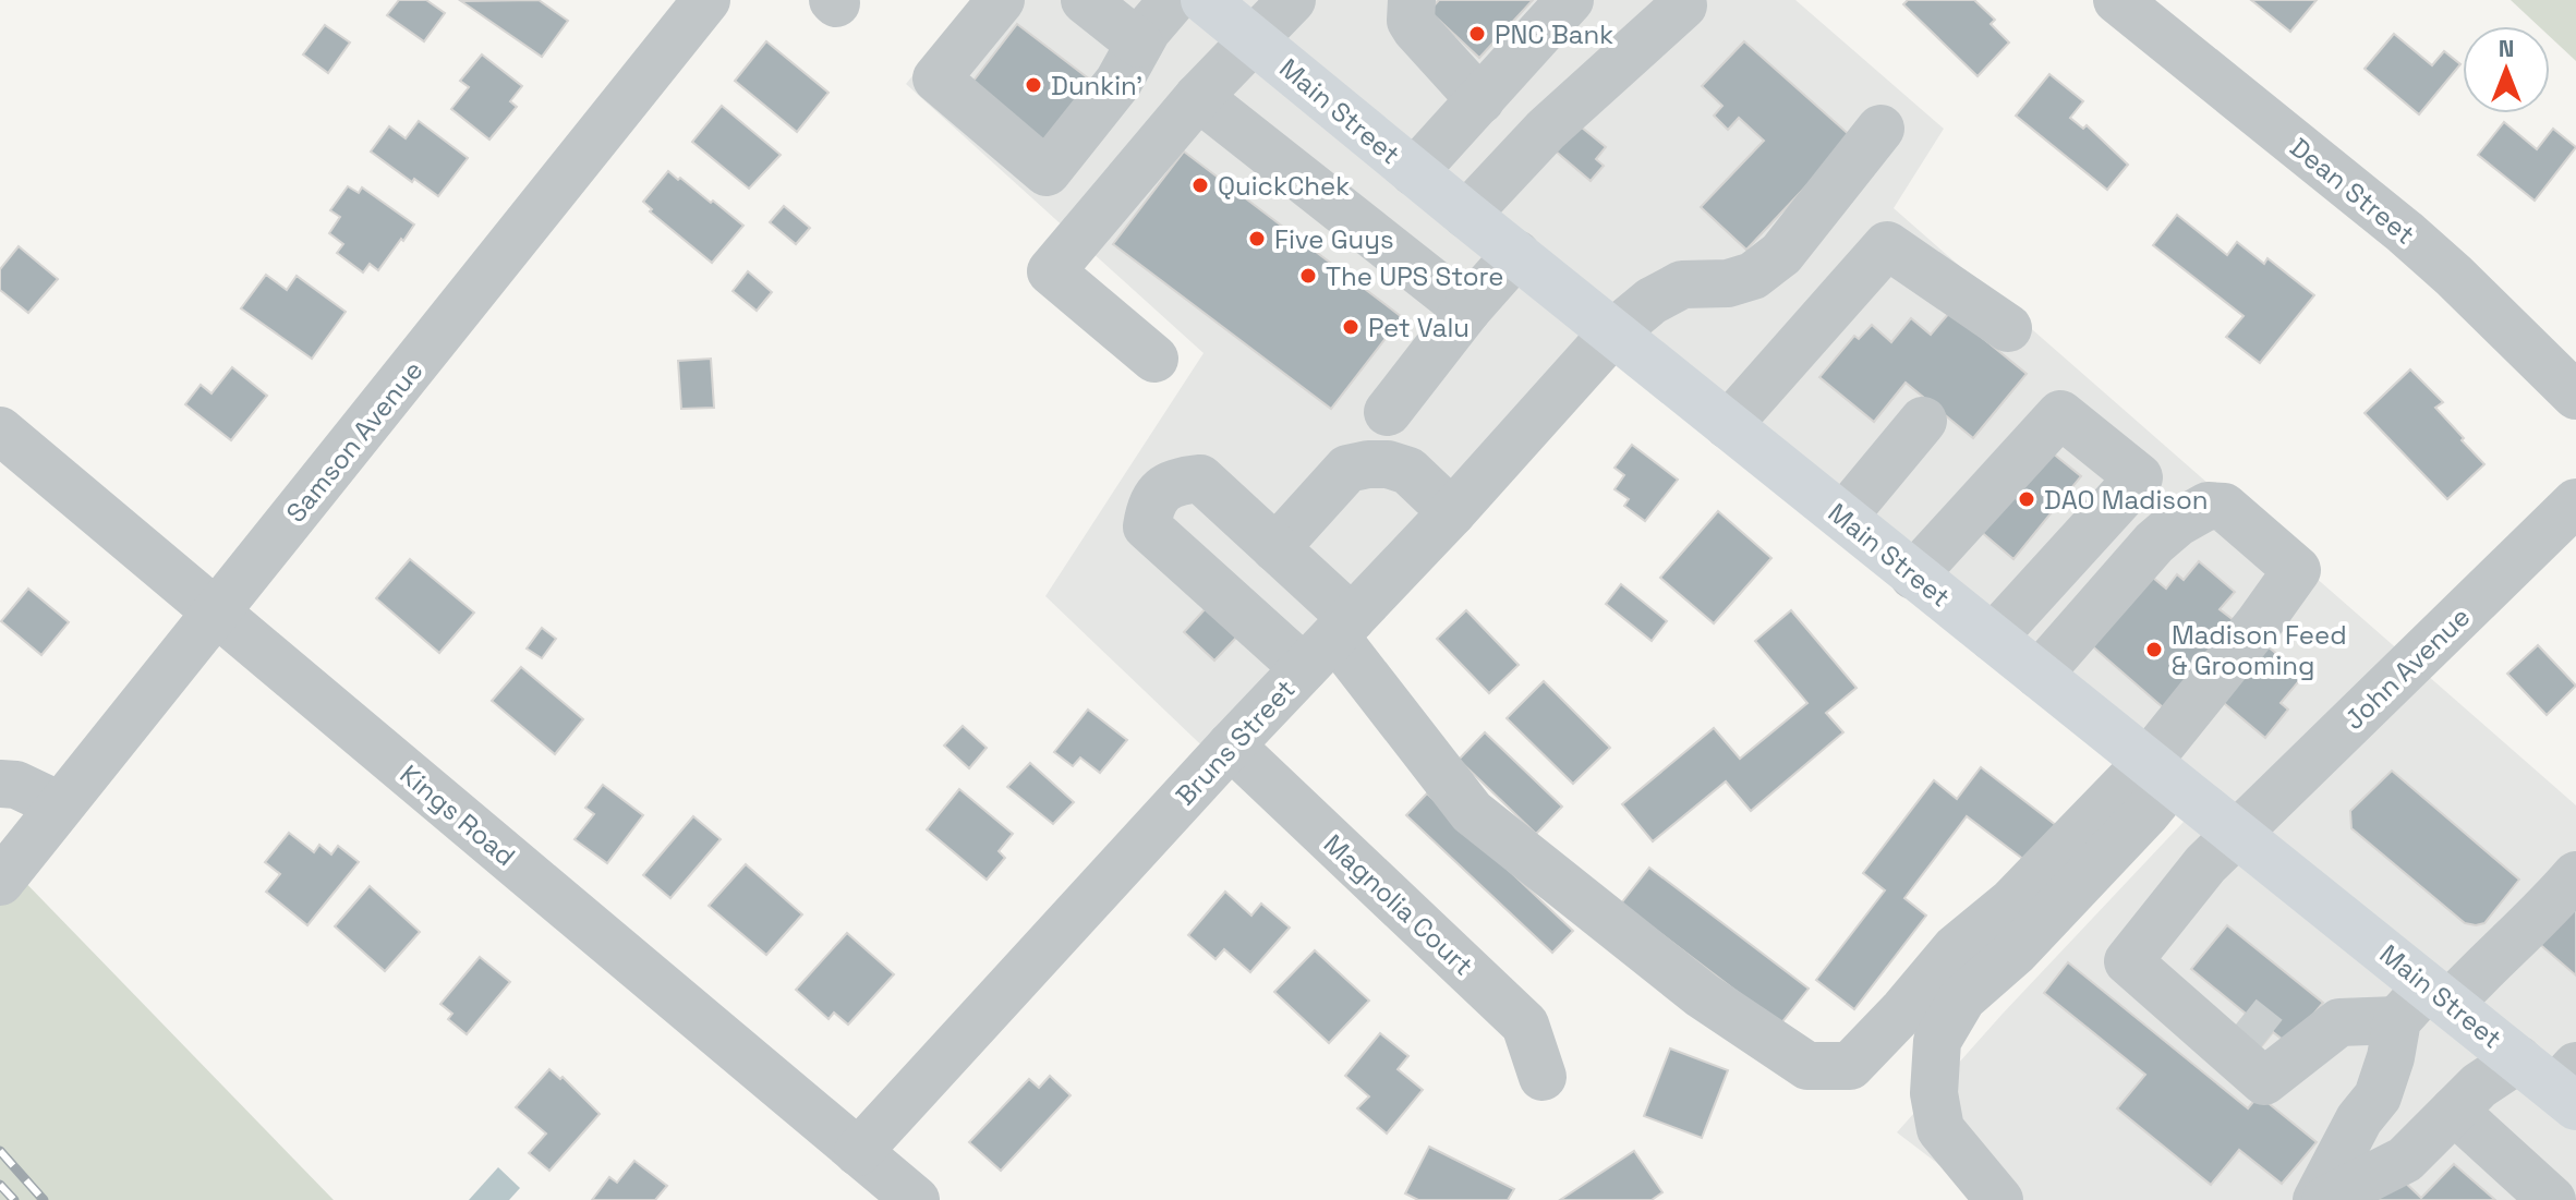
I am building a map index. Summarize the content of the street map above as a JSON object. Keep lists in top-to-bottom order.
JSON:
{
  "streets": {
    "main road": ["Main Street"],
    "street": [
      "Dean Street",
      "Samson Avenue",
      "John Avenue",
      "Bruns Street",
      "Kings Road",
      "Magnolia Court"
    ]
  },
  "crossings": [
    ["Main Street", "John Avenue"],
    ["Main Street", "Bruns Street"],
    ["Samson Avenue", "Kings Road"],
    ["Bruns Street", "Kings Road"],
    ["Bruns Street", "Magnolia Court"]
  ],
  "places": [
    "PNC Bank",
    "Dunkin'",
    "QuickChek",
    "Five Guys",
    "The UPS Store",
    "Pet Valu",
    "DAO Madison",
    "Madison Feed & Grooming"
  ],
  "north": "top"
}
